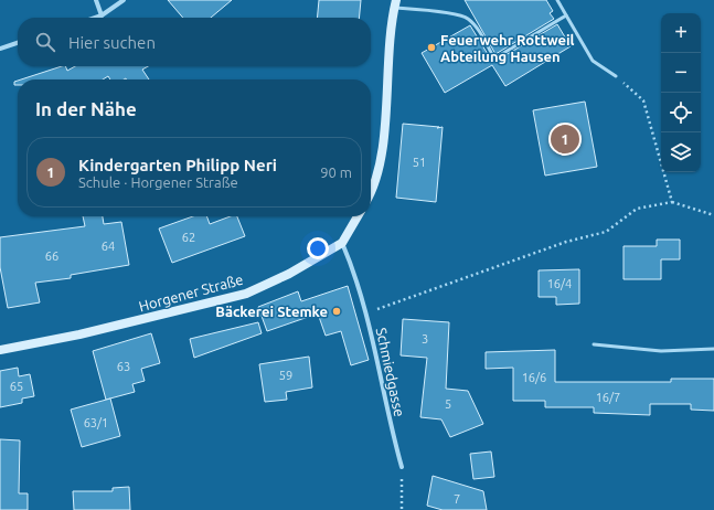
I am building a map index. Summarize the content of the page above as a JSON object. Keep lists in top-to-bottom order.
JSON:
{
  "streets": {
    "main road": ["Horgener Straße"],
    "street": ["Schmiedgasse"]
  },
  "crossings": [
    ["Horgener Straße", "Schmiedgasse"]
  ],
  "places": ["Feuerwehr Rottweil Abteilung Hausen", "Bäckerei Stemke"],
  "house_numbers": [
    "51",
    "62",
    "64",
    "66",
    "16/4",
    "3",
    "63",
    "59",
    "16/6",
    "65",
    "16/7",
    "5",
    "63/1",
    "7"
  ],
  "page": {
    "map_buttons": ["+", "−"],
    "search": "Hier suchen",
    "heading": "In der Nähe",
    "pins": "1",
    "list": [
      {
        "mark": "1",
        "name": "Kindergarten Philipp Neri",
        "note": "Schule · Horgener Straße",
        "value": "90 m"
      }
    ]
  }
}
